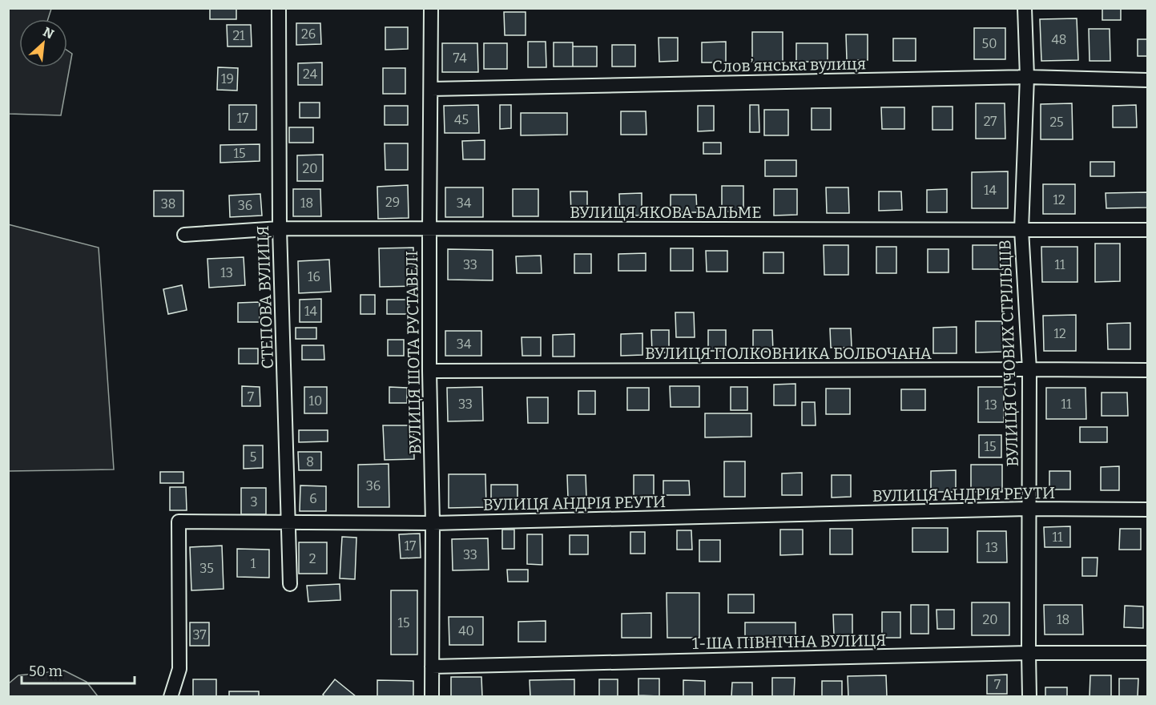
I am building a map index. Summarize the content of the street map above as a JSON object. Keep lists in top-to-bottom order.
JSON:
{
  "streets": {
    "street": [
      "Словʼянська вулиця",
      "ВУЛИЦЯ ЯКОВА БАЛЬМЕ",
      "СТЕПОВА ВУЛИЦЯ",
      "ВУЛИЦЯ ШОТА РУСТАВЕЛІ",
      "ВУЛИЦЯ ПОЛКОВНИКА БОЛБОЧАНА",
      "ВУЛИЦЯ СІЧОВИХ СТРІЛЬЦІВ",
      "ВУЛИЦЯ АНДРІЯ РЕУТИ",
      "1-ША ПІВНІЧНА ВУЛИЦЯ"
    ]
  },
  "crossings": [
    ["Словʼянська вулиця", "ВУЛИЦЯ ШОТА РУСТАВЕЛІ"],
    ["Словʼянська вулиця", "ВУЛИЦЯ СІЧОВИХ СТРІЛЬЦІВ"],
    ["ВУЛИЦЯ ЯКОВА БАЛЬМЕ", "СТЕПОВА ВУЛИЦЯ"],
    ["ВУЛИЦЯ ЯКОВА БАЛЬМЕ", "ВУЛИЦЯ ШОТА РУСТАВЕЛІ"],
    ["ВУЛИЦЯ ЯКОВА БАЛЬМЕ", "ВУЛИЦЯ СІЧОВИХ СТРІЛЬЦІВ"],
    ["СТЕПОВА ВУЛИЦЯ", "ВУЛИЦЯ АНДРІЯ РЕУТИ"],
    ["ВУЛИЦЯ ШОТА РУСТАВЕЛІ", "ВУЛИЦЯ ПОЛКОВНИКА БОЛБОЧАНА"],
    ["ВУЛИЦЯ ШОТА РУСТАВЕЛІ", "ВУЛИЦЯ АНДРІЯ РЕУТИ"],
    ["ВУЛИЦЯ ШОТА РУСТАВЕЛІ", "1-ША ПІВНІЧНА ВУЛИЦЯ"],
    ["ВУЛИЦЯ ПОЛКОВНИКА БОЛБОЧАНА", "ВУЛИЦЯ СІЧОВИХ СТРІЛЬЦІВ"],
    ["ВУЛИЦЯ СІЧОВИХ СТРІЛЬЦІВ", "ВУЛИЦЯ АНДРІЯ РЕУТИ"],
    ["ВУЛИЦЯ СІЧОВИХ СТРІЛЬЦІВ", "1-ША ПІВНІЧНА ВУЛИЦЯ"]
  ],
  "house_numbers": [
    "26",
    "21",
    "48",
    "50",
    "74",
    "24",
    "19",
    "17",
    "45",
    "27",
    "25",
    "15",
    "20",
    "14",
    "12",
    "29",
    "18",
    "34",
    "38",
    "36",
    "33",
    "11",
    "13",
    "16",
    "14",
    "12",
    "34",
    "7",
    "10",
    "33",
    "11",
    "13",
    "15",
    "5",
    "8",
    "36",
    "6",
    "3",
    "11",
    "17",
    "13",
    "33",
    "2",
    "1",
    "35",
    "20",
    "18",
    "15",
    "40",
    "37",
    "7"
  ],
  "scale_bar": "50 m",
  "north": "top right"
}
